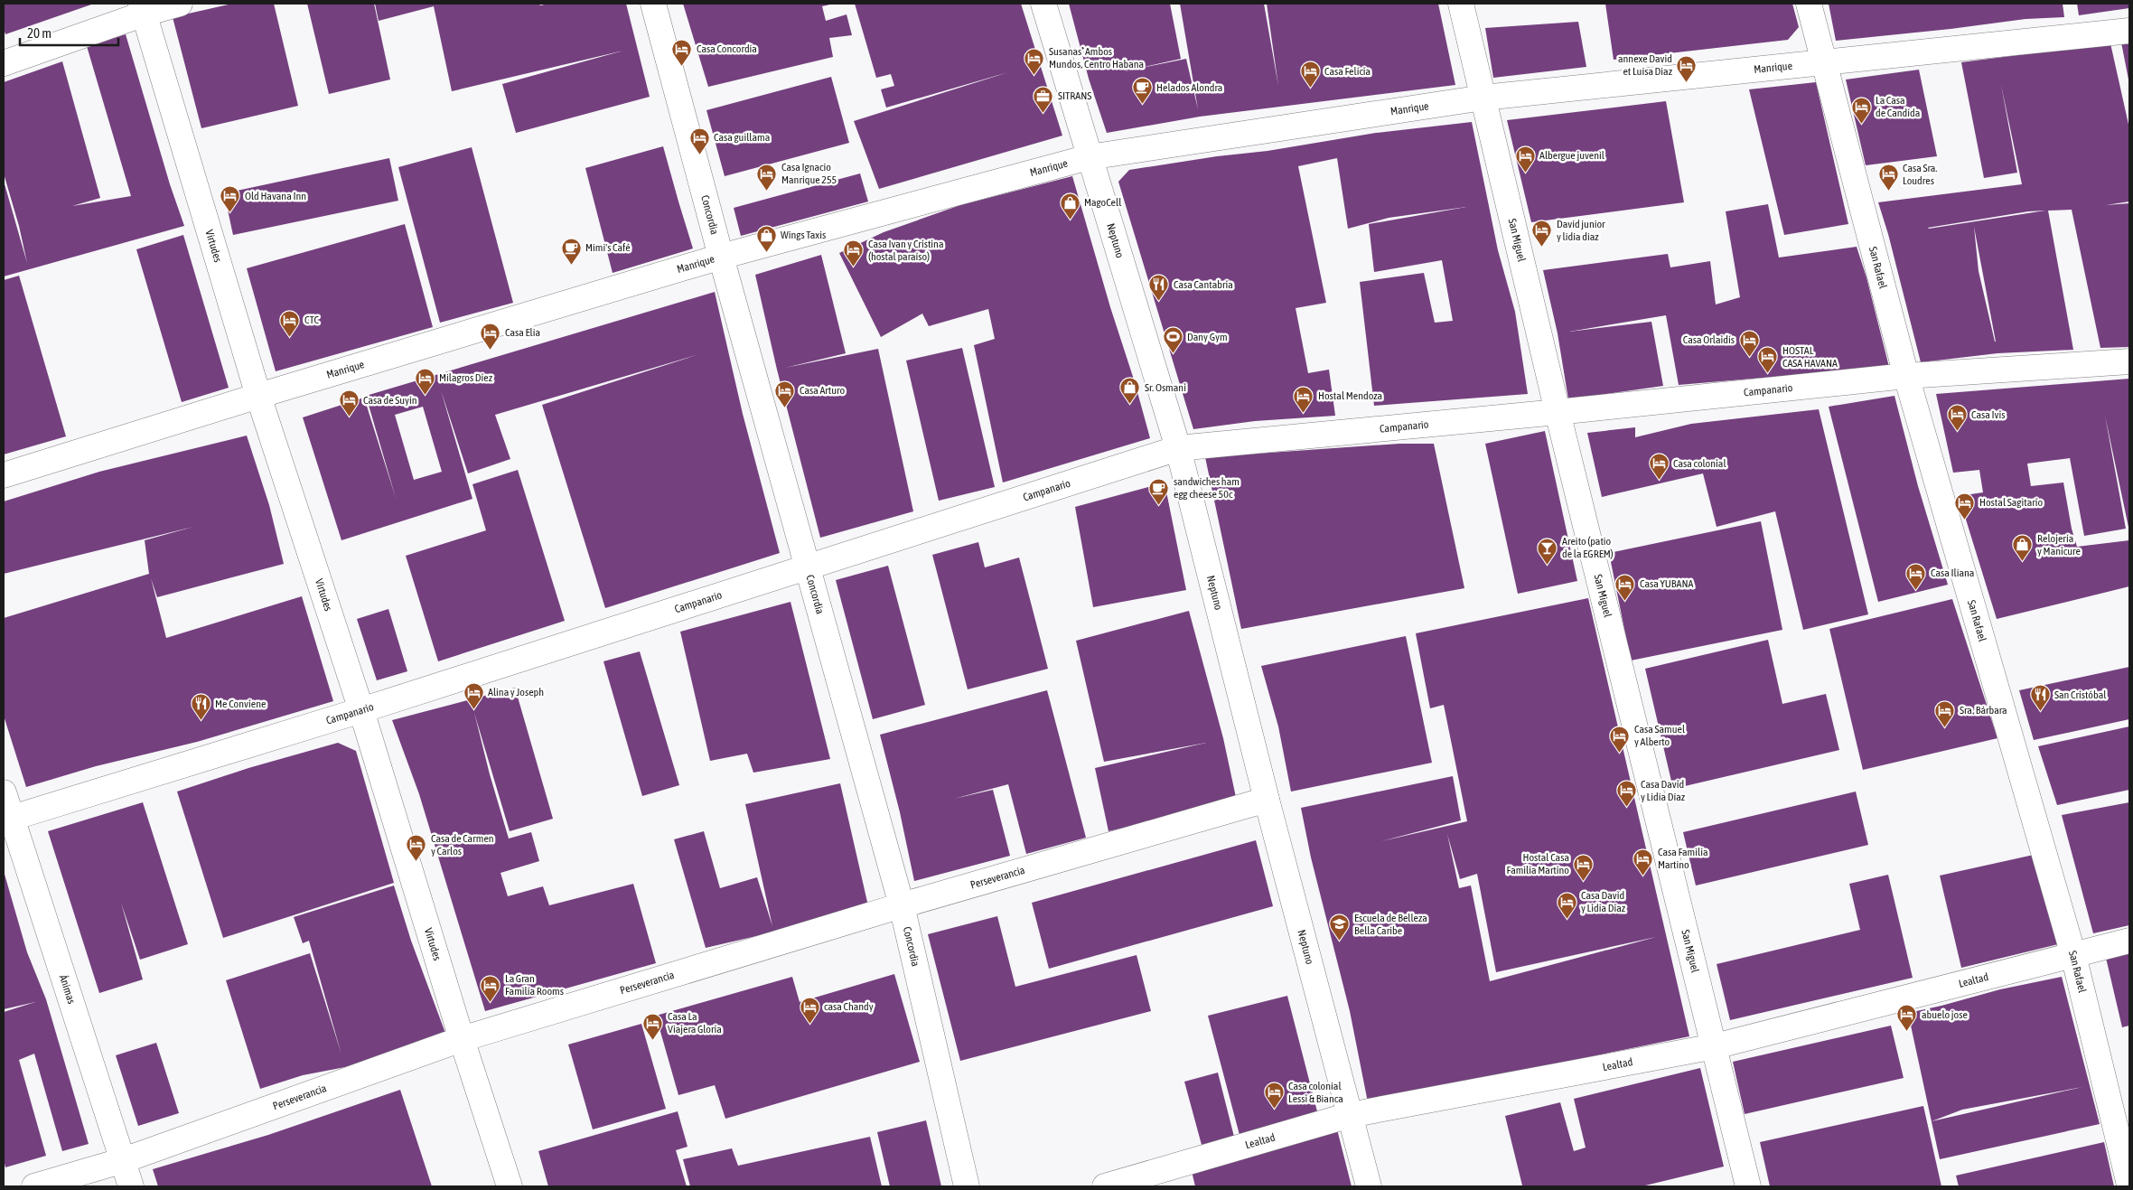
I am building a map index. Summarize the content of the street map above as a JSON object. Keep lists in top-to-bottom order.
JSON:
{
  "streets": {
    "street": [
      "Manrique",
      "Concordia",
      "San Miguel",
      "Neptuno",
      "Virtudes",
      "San Rafael",
      "Campanario",
      "Perseverancia",
      "Lealtad",
      "Ánimas"
    ]
  },
  "crossings": [
    ["Manrique", "Concordia"],
    ["Manrique", "San Miguel"],
    ["Manrique", "Neptuno"],
    ["Manrique", "Virtudes"],
    ["Manrique", "San Rafael"],
    ["Concordia", "Campanario"],
    ["Concordia", "Perseverancia"],
    ["San Miguel", "Campanario"],
    ["San Miguel", "Lealtad"],
    ["Neptuno", "Campanario"],
    ["Neptuno", "Perseverancia"],
    ["Neptuno", "Lealtad"],
    ["Virtudes", "Campanario"],
    ["Virtudes", "Perseverancia"],
    ["San Rafael", "Campanario"],
    ["San Rafael", "Lealtad"],
    ["Campanario", "Ánimas"],
    ["Perseverancia", "Ánimas"]
  ],
  "places": {
    "hotel": [
      "Casa Concordia",
      "Susanas‘ Ambos Mundos, Centro Habana",
      "annexe David et Luisa Diaz",
      "Casa Felicia",
      "La Casa de Candida",
      "Casa guillama",
      "Albergue juvenil",
      "Casa Ignacio Manrique 255",
      "Casa Sra. Loudres",
      "Old Havana Inn",
      "David junior y lidia diaz",
      "Casa Ivan y Cristina (hostal paraíso)",
      "CTC",
      "Casa Elia",
      "Casa Orlaidis",
      "HOSTAL CASA HAVANA",
      "Milagros Diez",
      "Casa Arturo",
      "Hostal Mendoza",
      "Casa de Suyín",
      "Casa Ivis",
      "Casa colonial",
      "Hostal Sagitario",
      "Casa Iliana",
      "Casa YUBANA",
      "Alina y Joseph",
      "Sra. Bárbara",
      "Casa Samuel y Alberto",
      "Casa David y Lidia Díaz",
      "Casa de Carmen y Carlos",
      "Casa Familia Martino",
      "Hostal Casa Familia Martino",
      "Casa David y Lidia Diaz",
      "La Gran Familia Rooms",
      "casa Chandy",
      "abuelo jose",
      "Casa La Viajera Gloria",
      "Casa colonial Lessi & Bianca"
    ],
    "cafe": ["Helados Alondra", "Mimi's Café", "sandwiches ham egg cheese 50c"],
    "office": ["SITRANS"],
    "shop": [
      "MagoCell",
      "Wings Taxis",
      "Sr. Osmani",
      "Relojería y Manicure"
    ],
    "restaurant": ["Casa Cantabria", "San Cristóbal", "Me Conviene"],
    "sports": ["Dany Gym"],
    "bar": ["Areito (patio de la EGREM)"],
    "school or university": ["Escuela de Belleza Bella Caribe"]
  },
  "scale_bar": "20 m"
}
